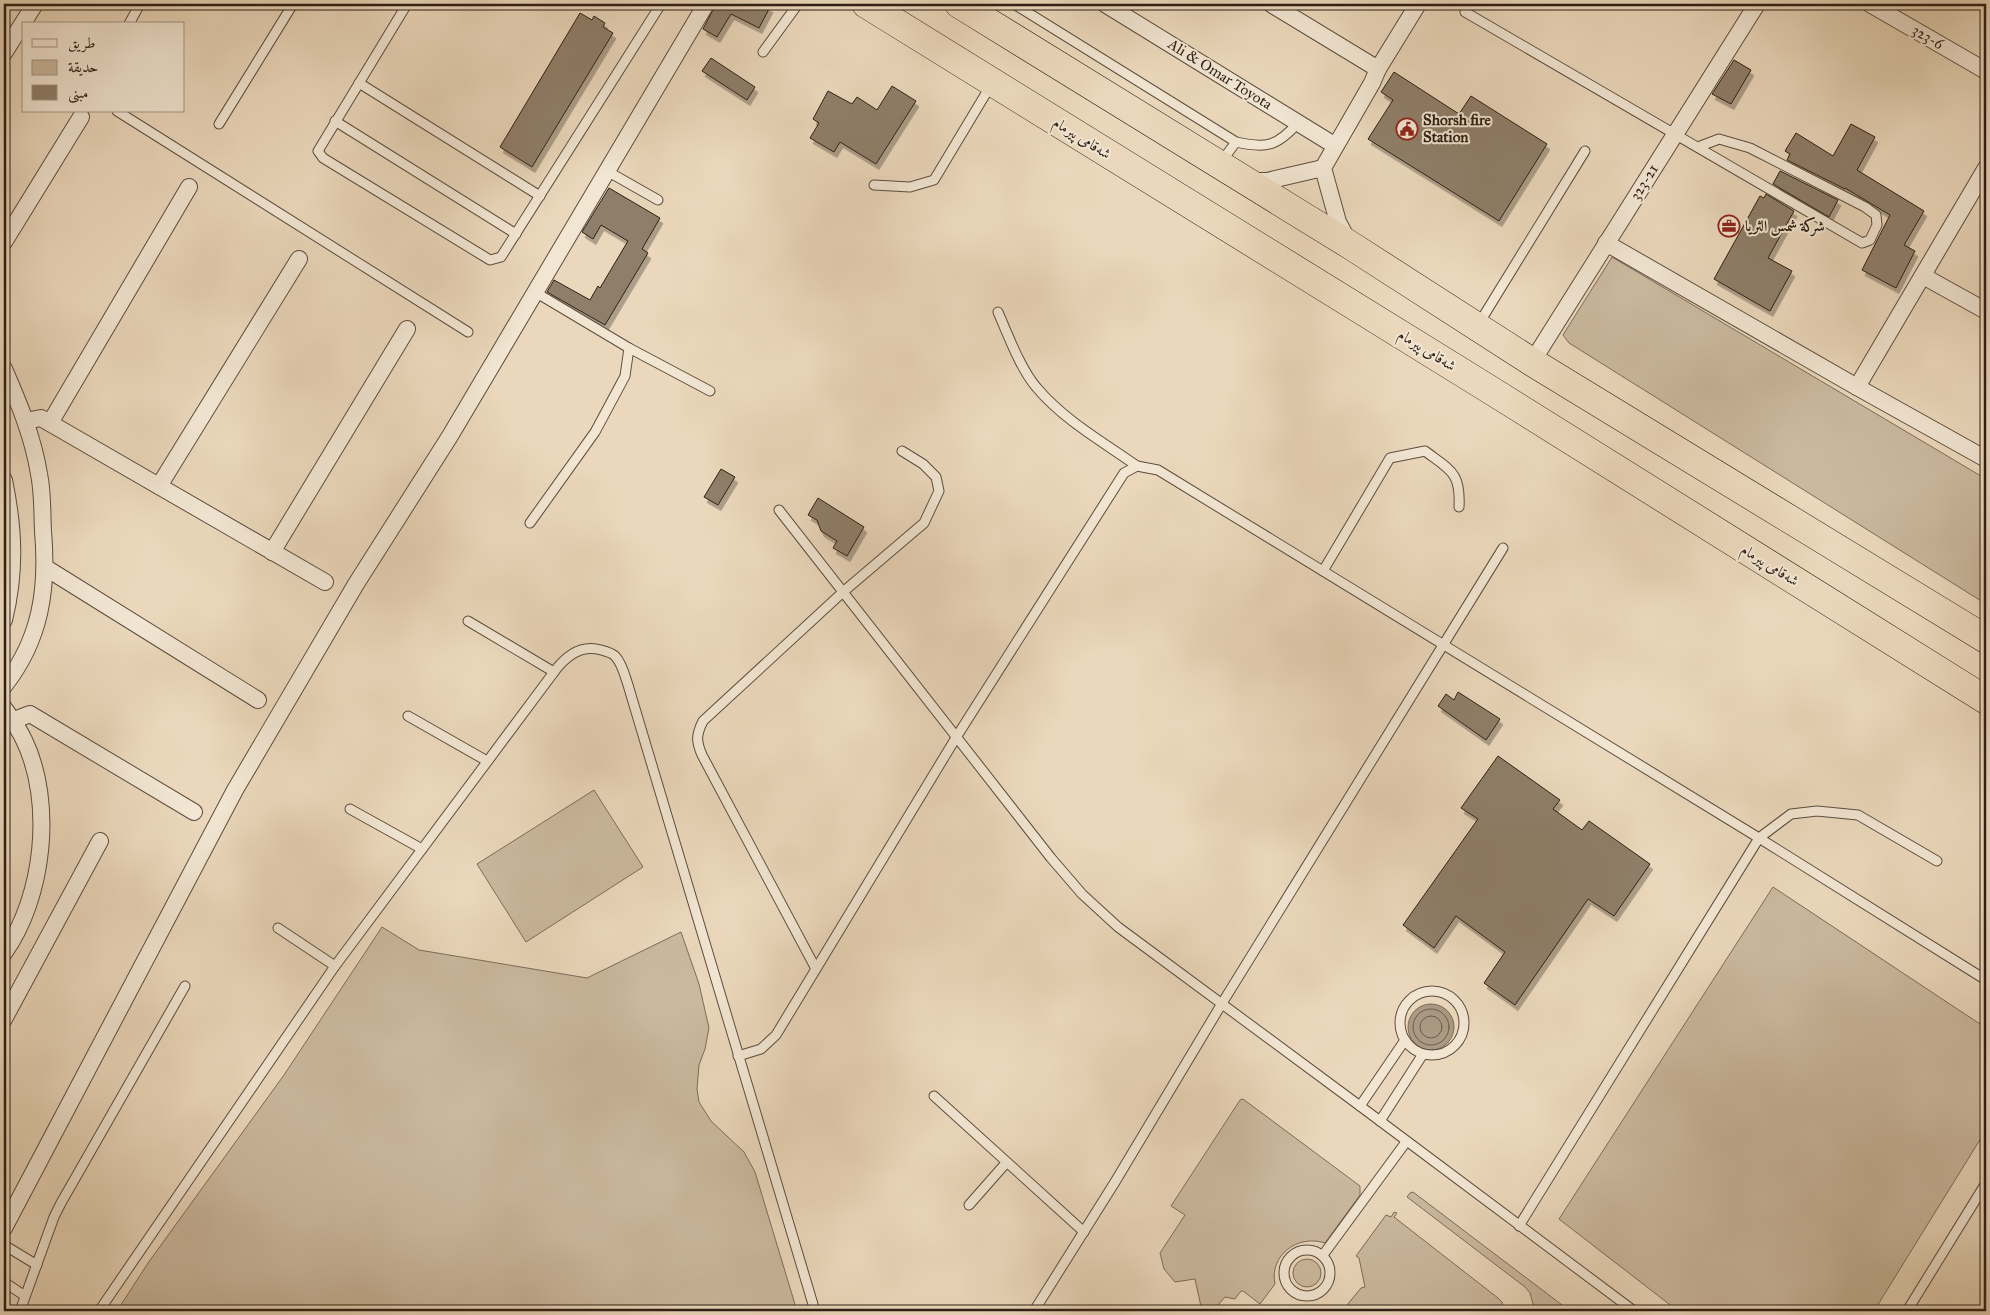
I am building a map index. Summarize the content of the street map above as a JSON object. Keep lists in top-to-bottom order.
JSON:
{
  "streets": {
    "highway": ["شەقامی پیرمام"],
    "street": ["323-6", "Ali & Omar Toyota", "323-21"]
  },
  "places": {
    "public building": ["Shorsh fire Station"],
    "office": ["شركة شمس الثريا"]
  },
  "legend": ["طريق", "حديقة", "مبنى"]
}
